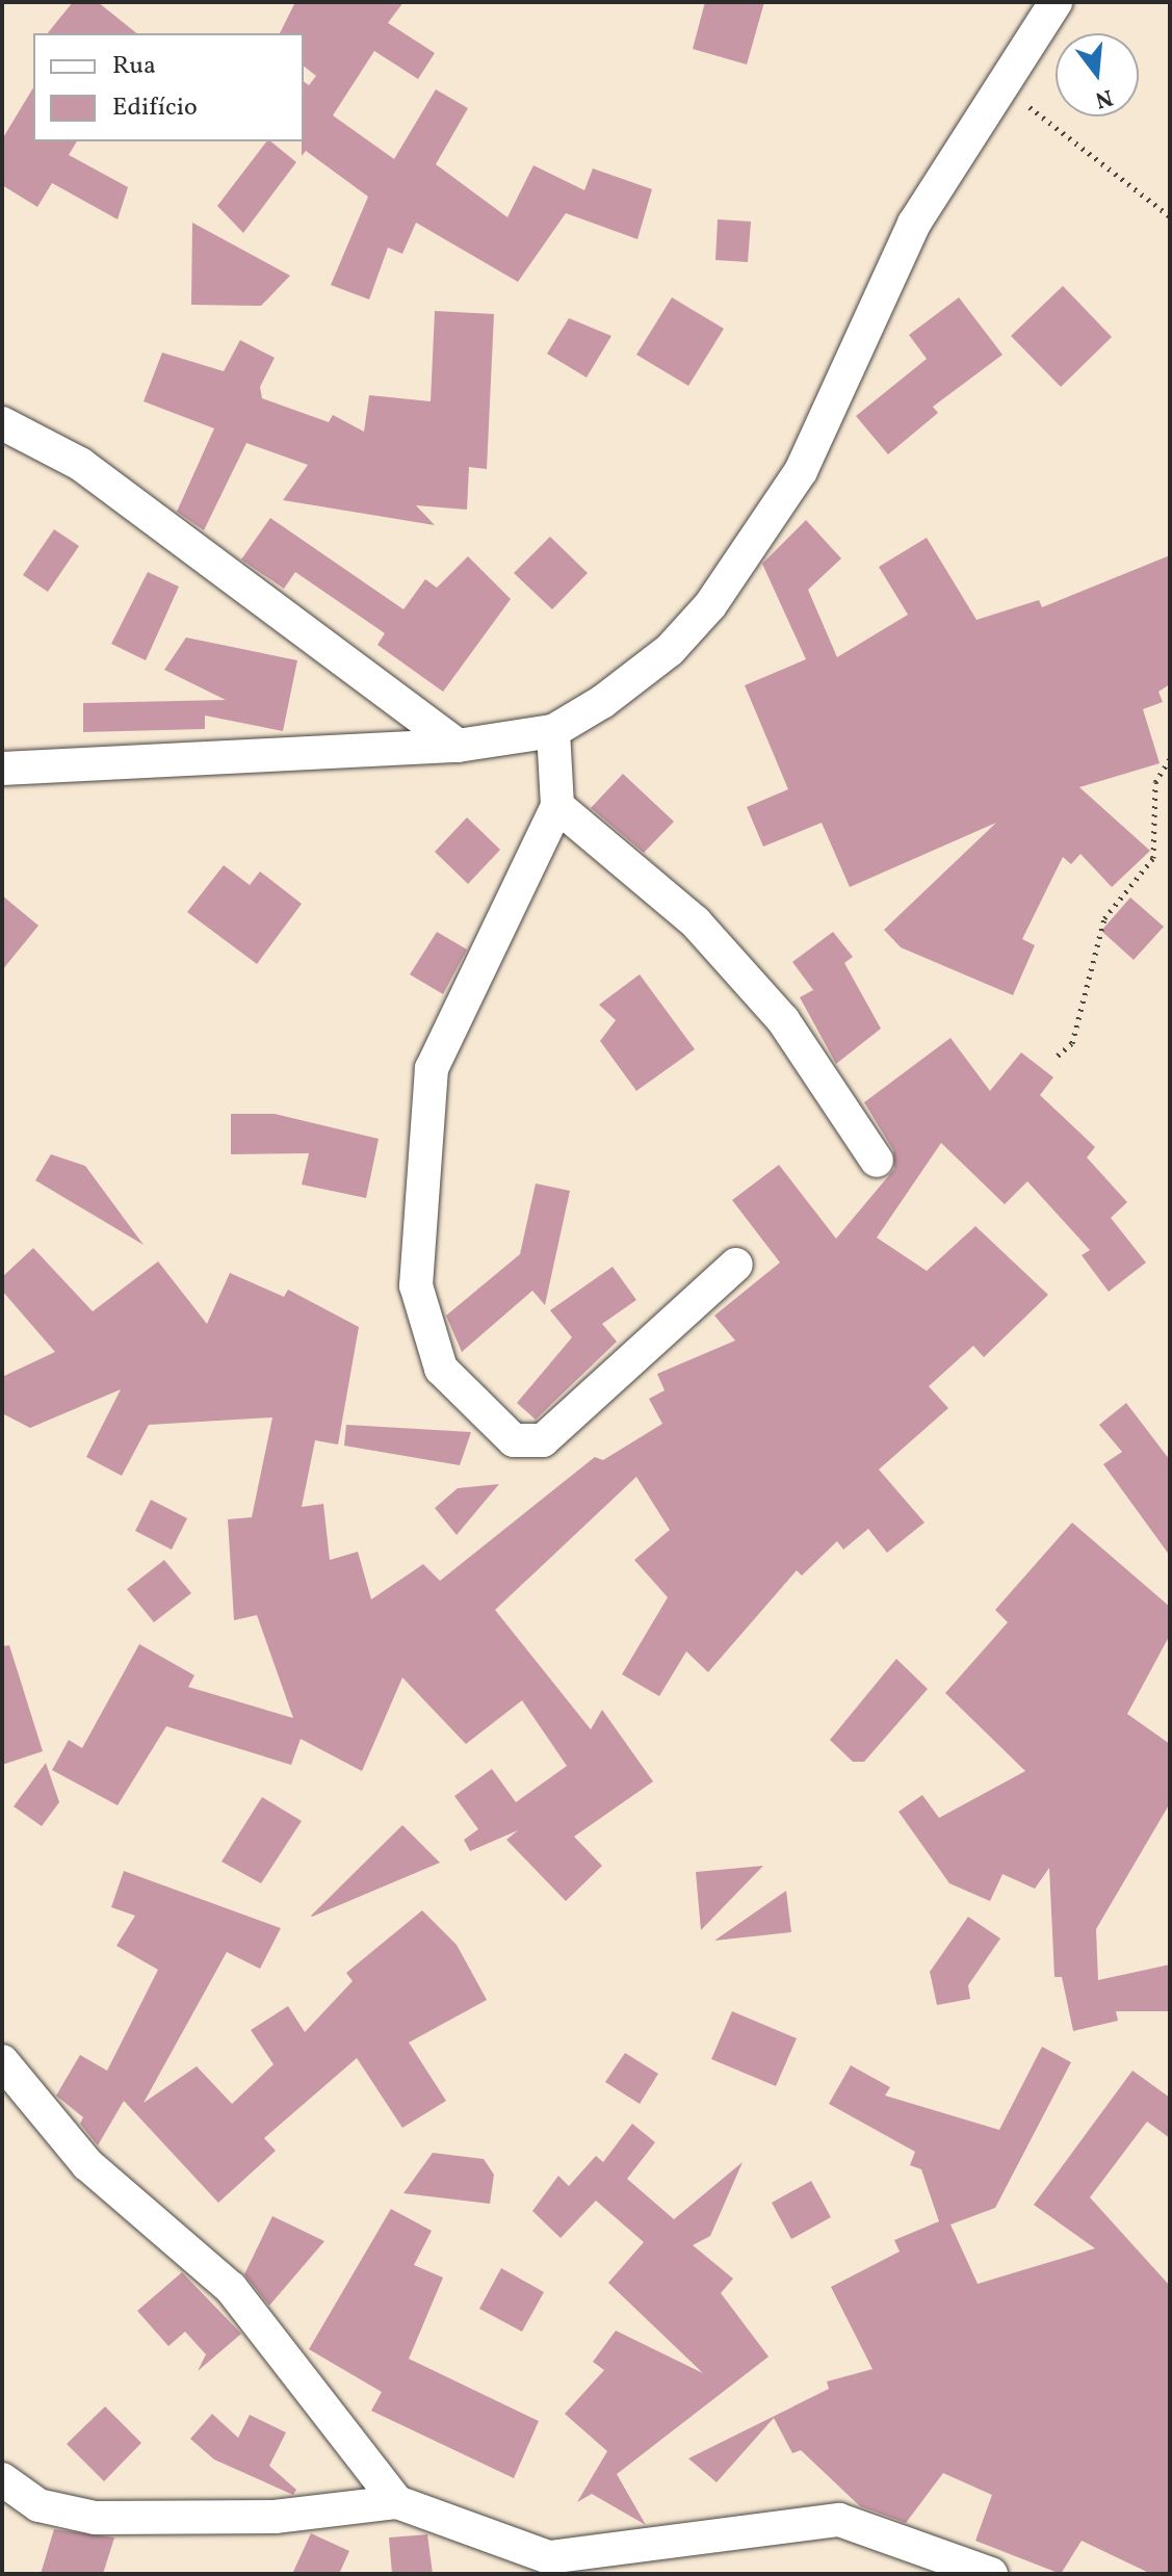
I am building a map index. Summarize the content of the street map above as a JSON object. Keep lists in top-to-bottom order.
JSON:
{
  "legend": ["Rua", "Edifício"],
  "north": "bottom"
}
